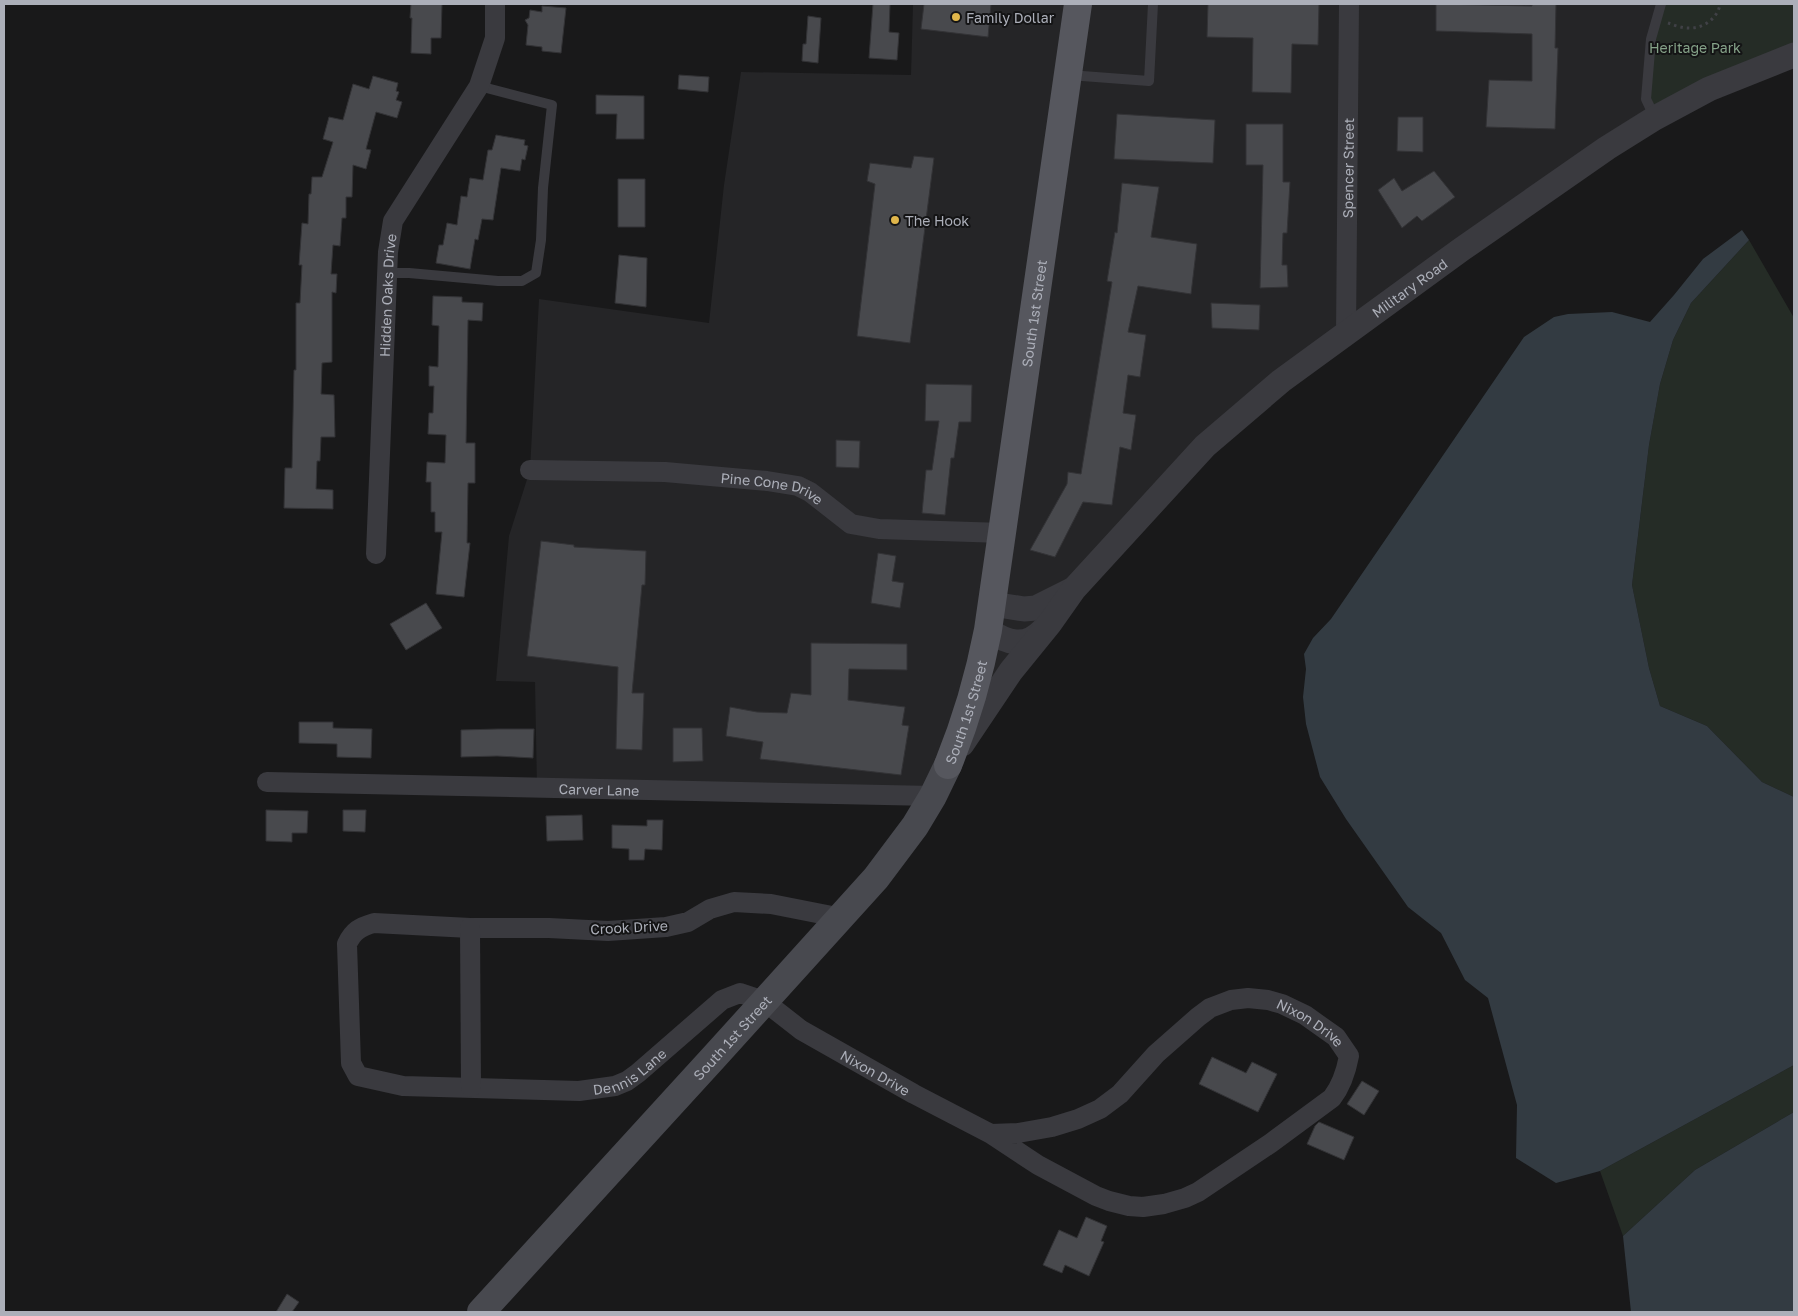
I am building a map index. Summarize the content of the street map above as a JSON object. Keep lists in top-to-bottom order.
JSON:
{
  "streets": {
    "main road": ["South 1st Street"],
    "street": [
      "Spencer Street",
      "Military Road",
      "Hidden Oaks Drive",
      "Pine Cone Drive",
      "Carver Lane",
      "Crook Drive",
      "Nixon Drive",
      "Dennis Lane"
    ]
  },
  "crossings": [
    ["Spencer Street", "Military Road"],
    ["Military Road", "South 1st Street"],
    ["South 1st Street", "Pine Cone Drive"],
    ["South 1st Street", "Carver Lane"],
    ["South 1st Street", "Crook Drive"],
    ["South 1st Street", "Nixon Drive"],
    ["South 1st Street", "Dennis Lane"],
    ["Crook Drive", "Dennis Lane"],
    ["Nixon Drive", "Dennis Lane"]
  ],
  "parks": ["Heritage Park"],
  "places": ["Family Dollar", "The Hook"]
}
